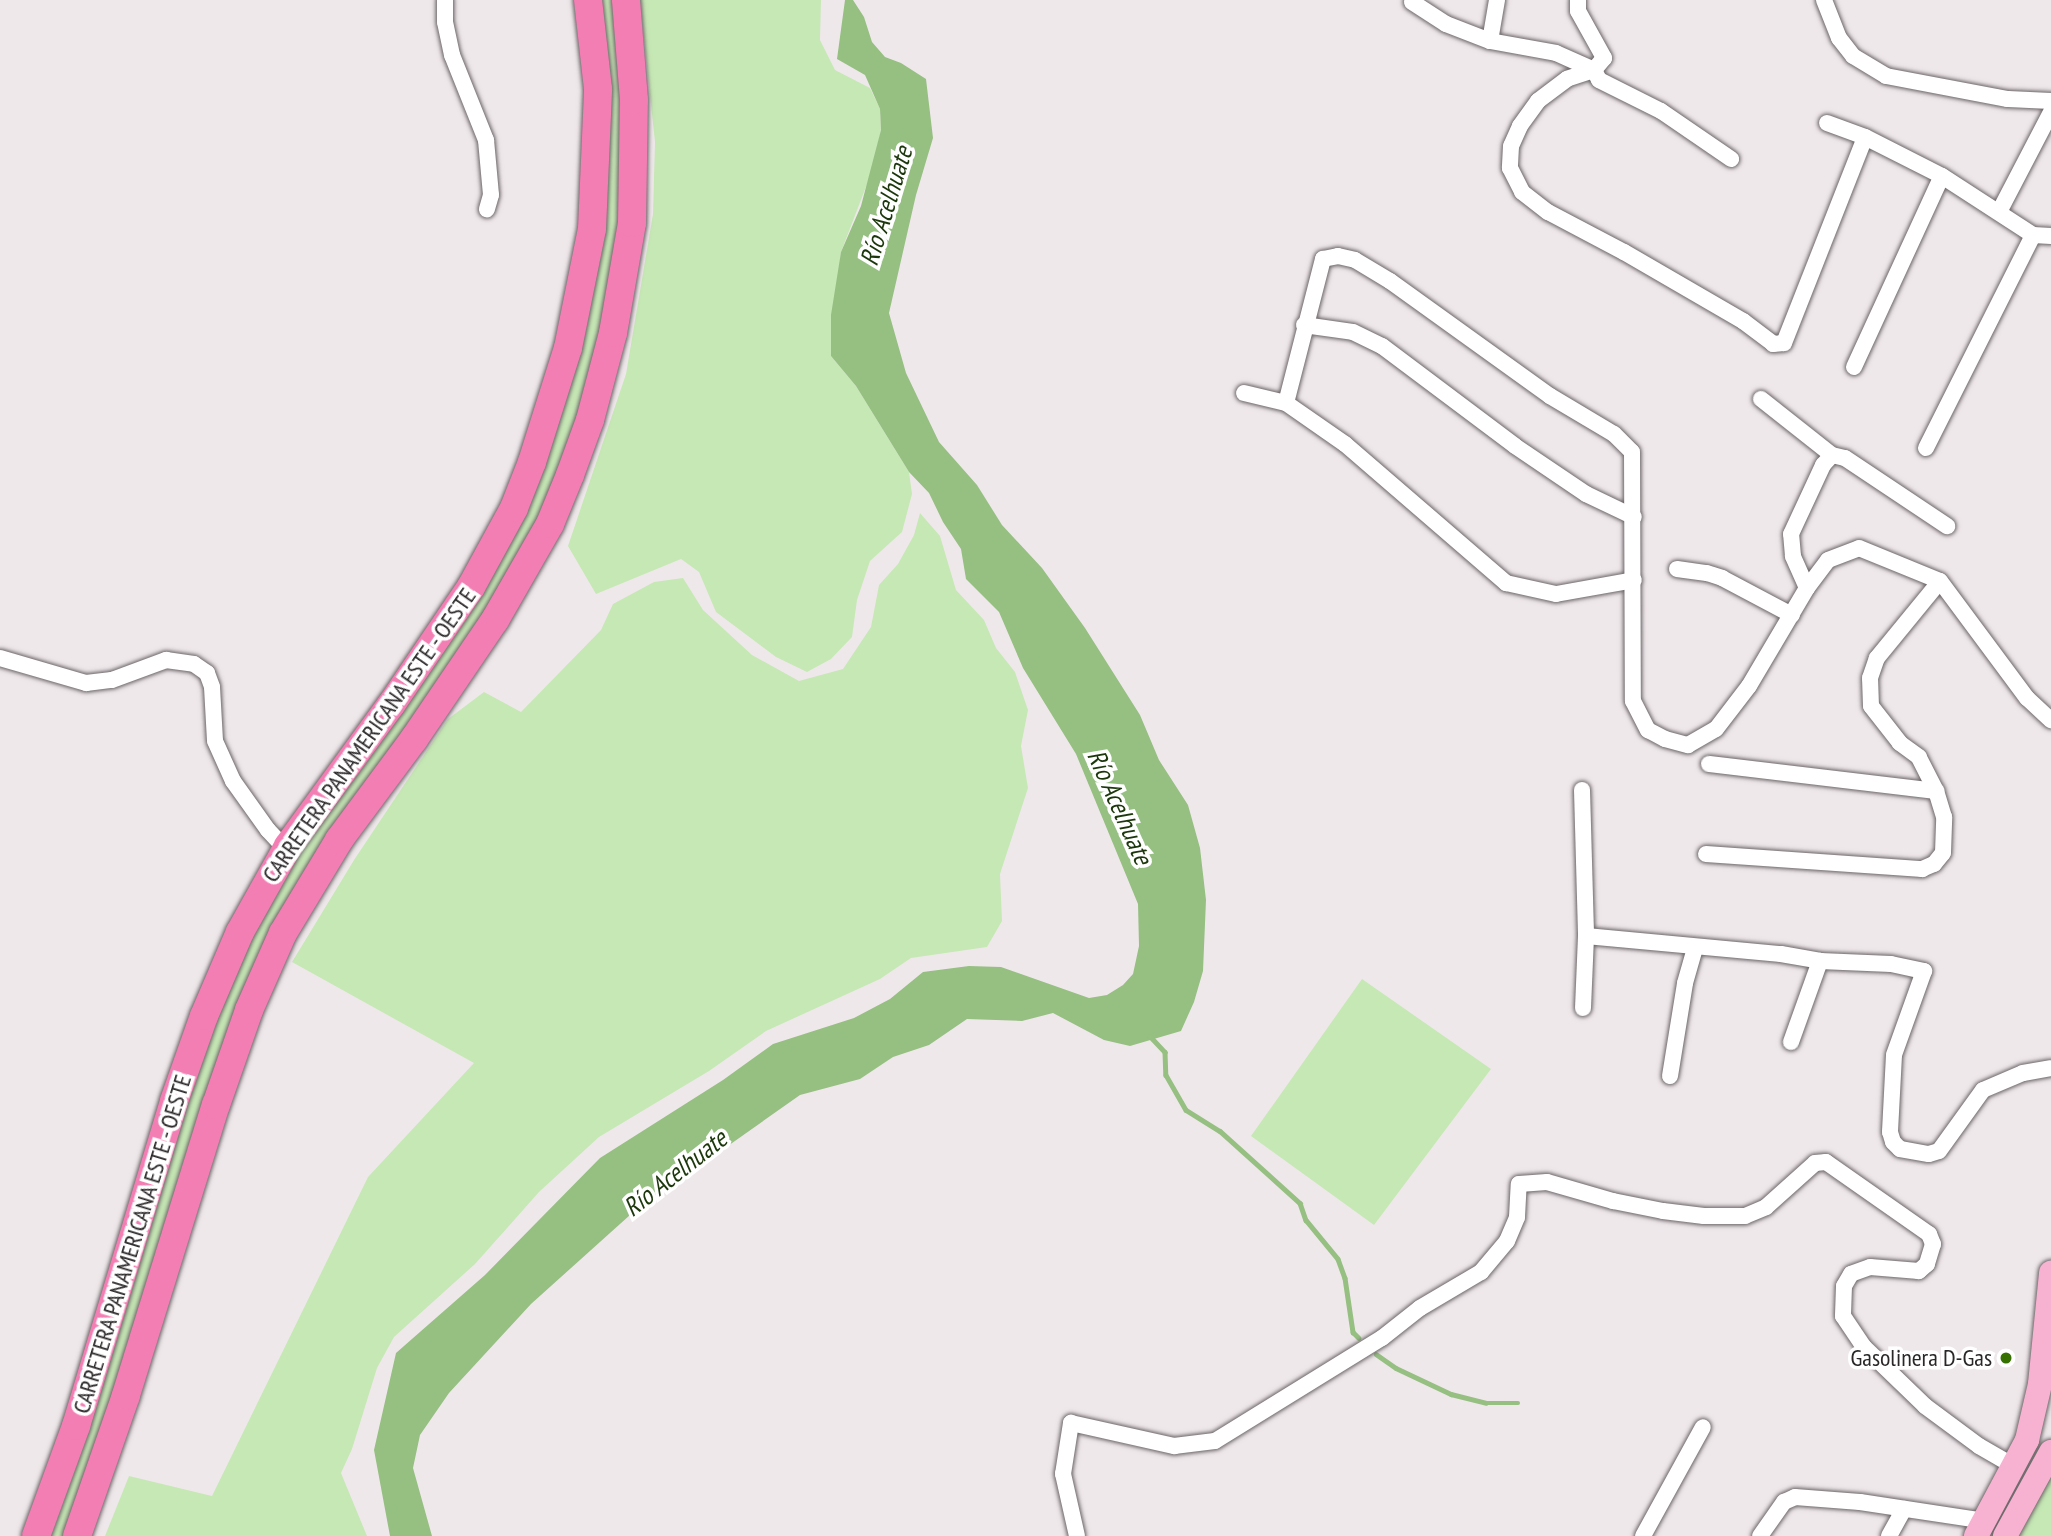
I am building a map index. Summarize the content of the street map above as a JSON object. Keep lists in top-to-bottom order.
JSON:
{
  "streets": {
    "highway": ["CARRETERA PANAMERICANA ESTE - OESTE"]
  },
  "water": ["Río Acelhuate"],
  "places": ["Gasolinera D-Gas"]
}
